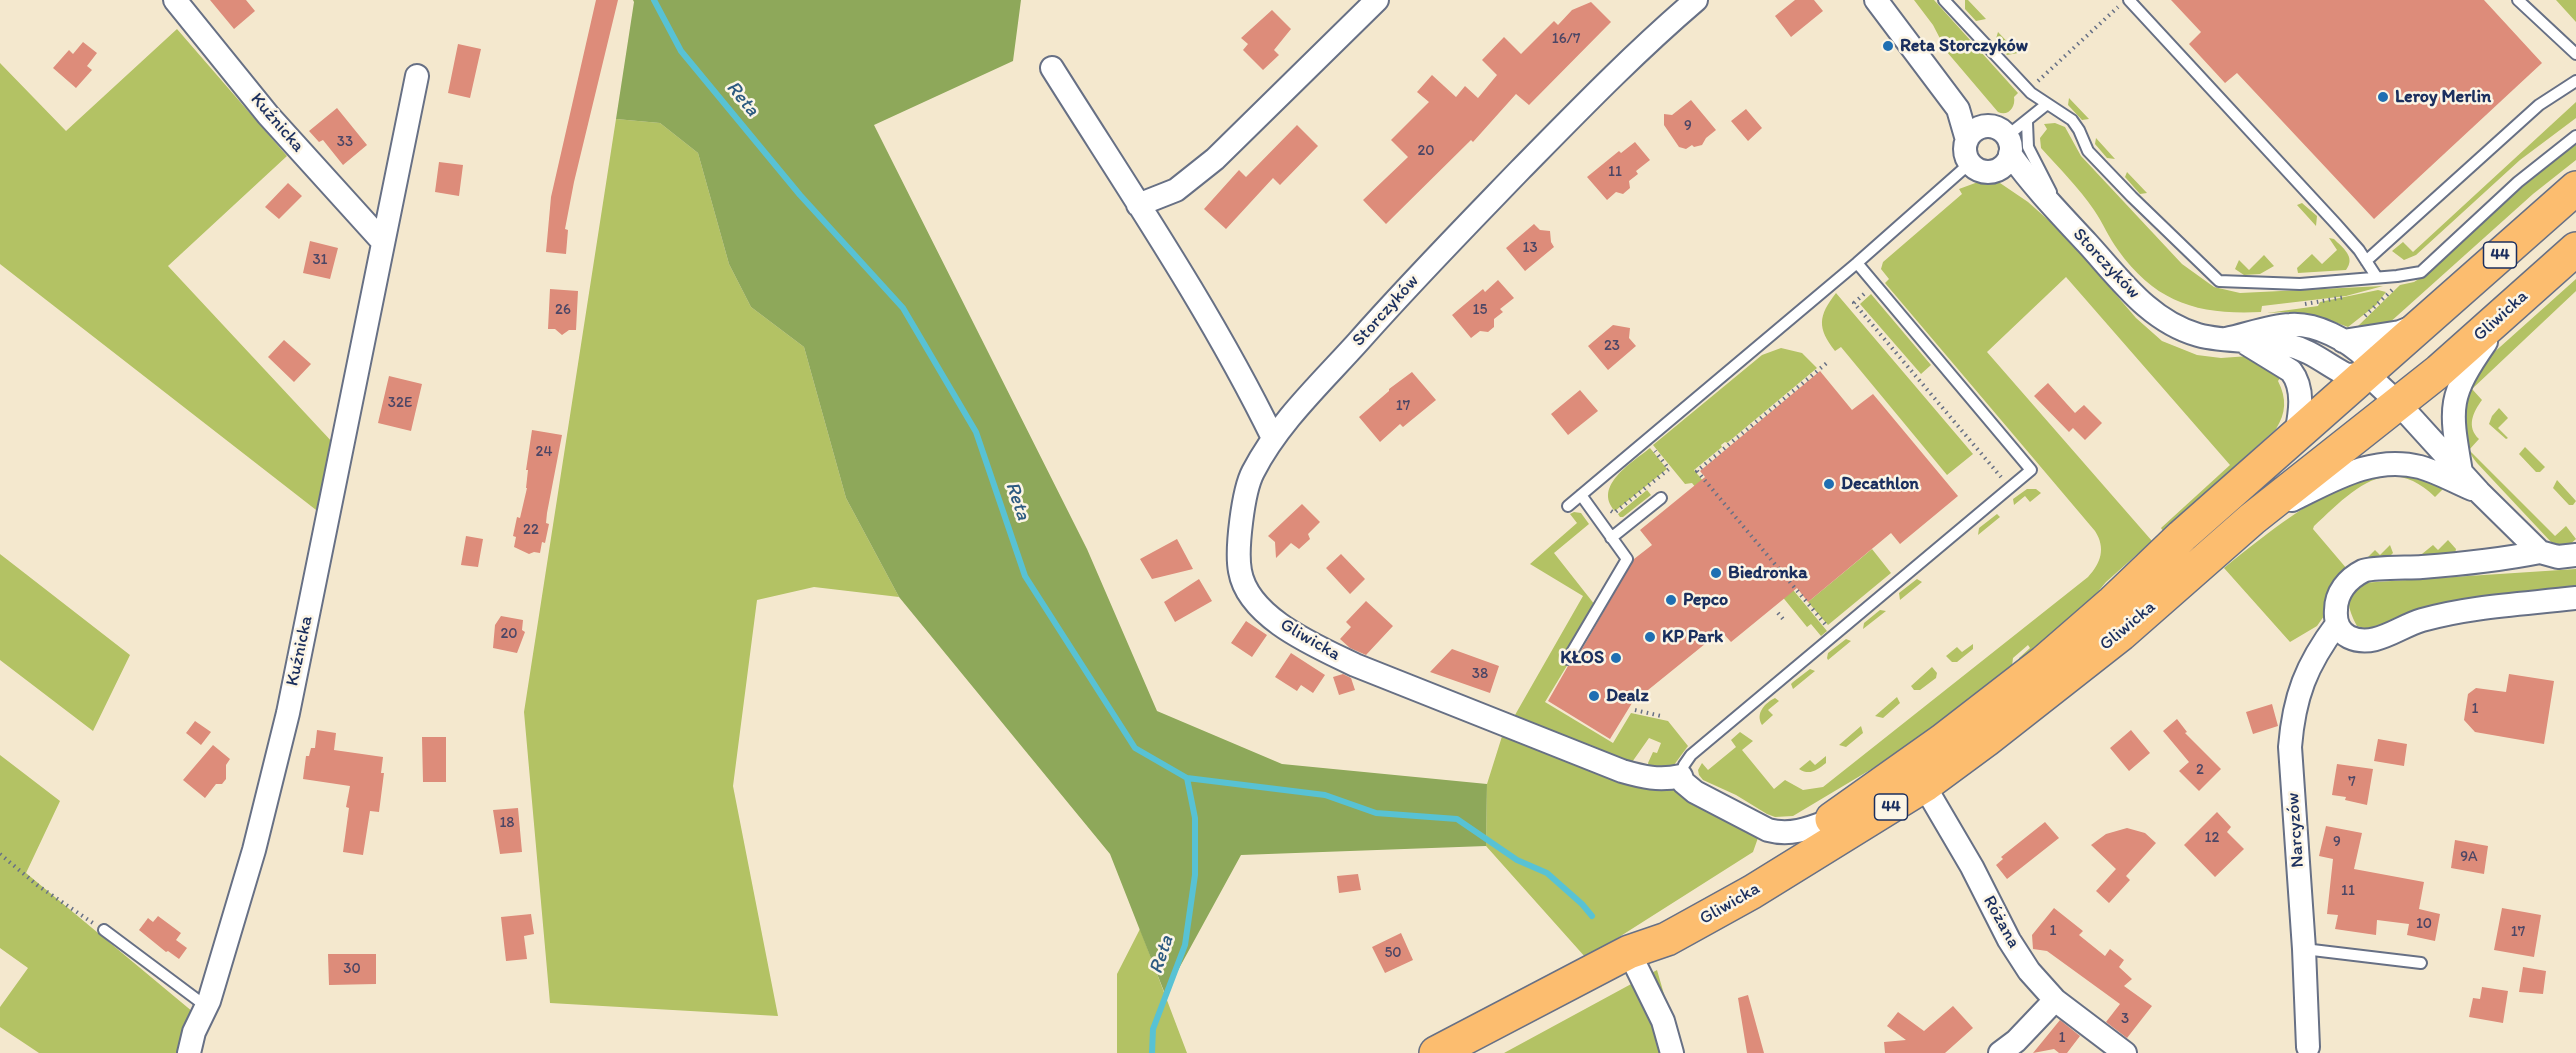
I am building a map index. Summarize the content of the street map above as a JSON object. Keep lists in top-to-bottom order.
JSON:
{
  "streets": {
    "main road": ["44", "Gliwicka"],
    "street": [
      "Kuźnicka",
      "Storczyków",
      "Narcyzów",
      "Różana"
    ]
  },
  "crossings": [
    ["Storczyków", "Gliwicka"],
    ["Gliwicka", "Różana"]
  ],
  "water": ["Reta"],
  "places": [
    "Reta Storczyków",
    "Leroy Merlin",
    "Decathlon",
    "Biedronka",
    "Pepco",
    "KP Park",
    "KŁOS",
    "Dealz"
  ],
  "house_numbers": [
    "16/7",
    "9",
    "33",
    "20",
    "11",
    "13",
    "31",
    "26",
    "15",
    "23",
    "32E",
    "17",
    "24",
    "22",
    "20",
    "38",
    "1",
    "2",
    "7",
    "18",
    "12",
    "9",
    "9A",
    "11",
    "10",
    "1",
    "17",
    "50",
    "30",
    "3",
    "1"
  ]
}
